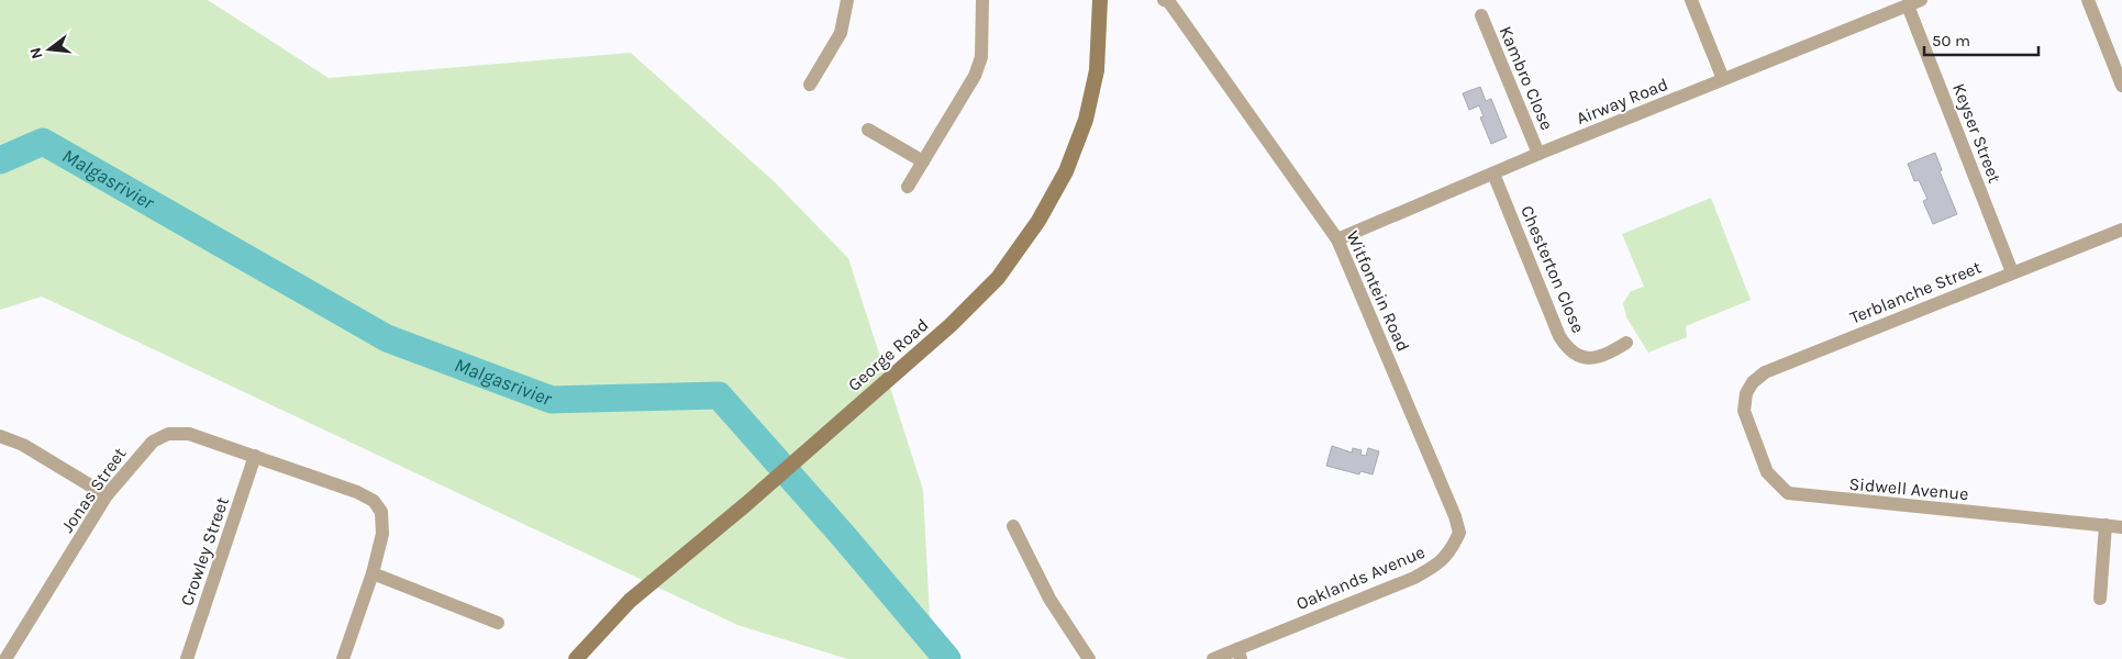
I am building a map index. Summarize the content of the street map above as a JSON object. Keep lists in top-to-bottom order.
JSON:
{
  "streets": {
    "main road": ["George Road"],
    "street": [
      "Kambro Close",
      "Airway Road",
      "Keyser Street",
      "Chesterton Close",
      "Witfontein Road",
      "Terblanche Street",
      "Sidwell Avenue",
      "Jonas Street",
      "Crowley Street",
      "Oaklands Avenue"
    ]
  },
  "crossings": [
    ["Kambro Close", "Airway Road"],
    ["Airway Road", "Keyser Street"],
    ["Airway Road", "Chesterton Close"],
    ["Airway Road", "Witfontein Road"],
    ["Keyser Street", "Terblanche Street"],
    ["Witfontein Road", "Oaklands Avenue"],
    ["Terblanche Street", "Sidwell Avenue"],
    ["Jonas Street", "Crowley Street"]
  ],
  "water": ["Malgasrivier"],
  "scale_bar": "50 m",
  "north": "left"
}
